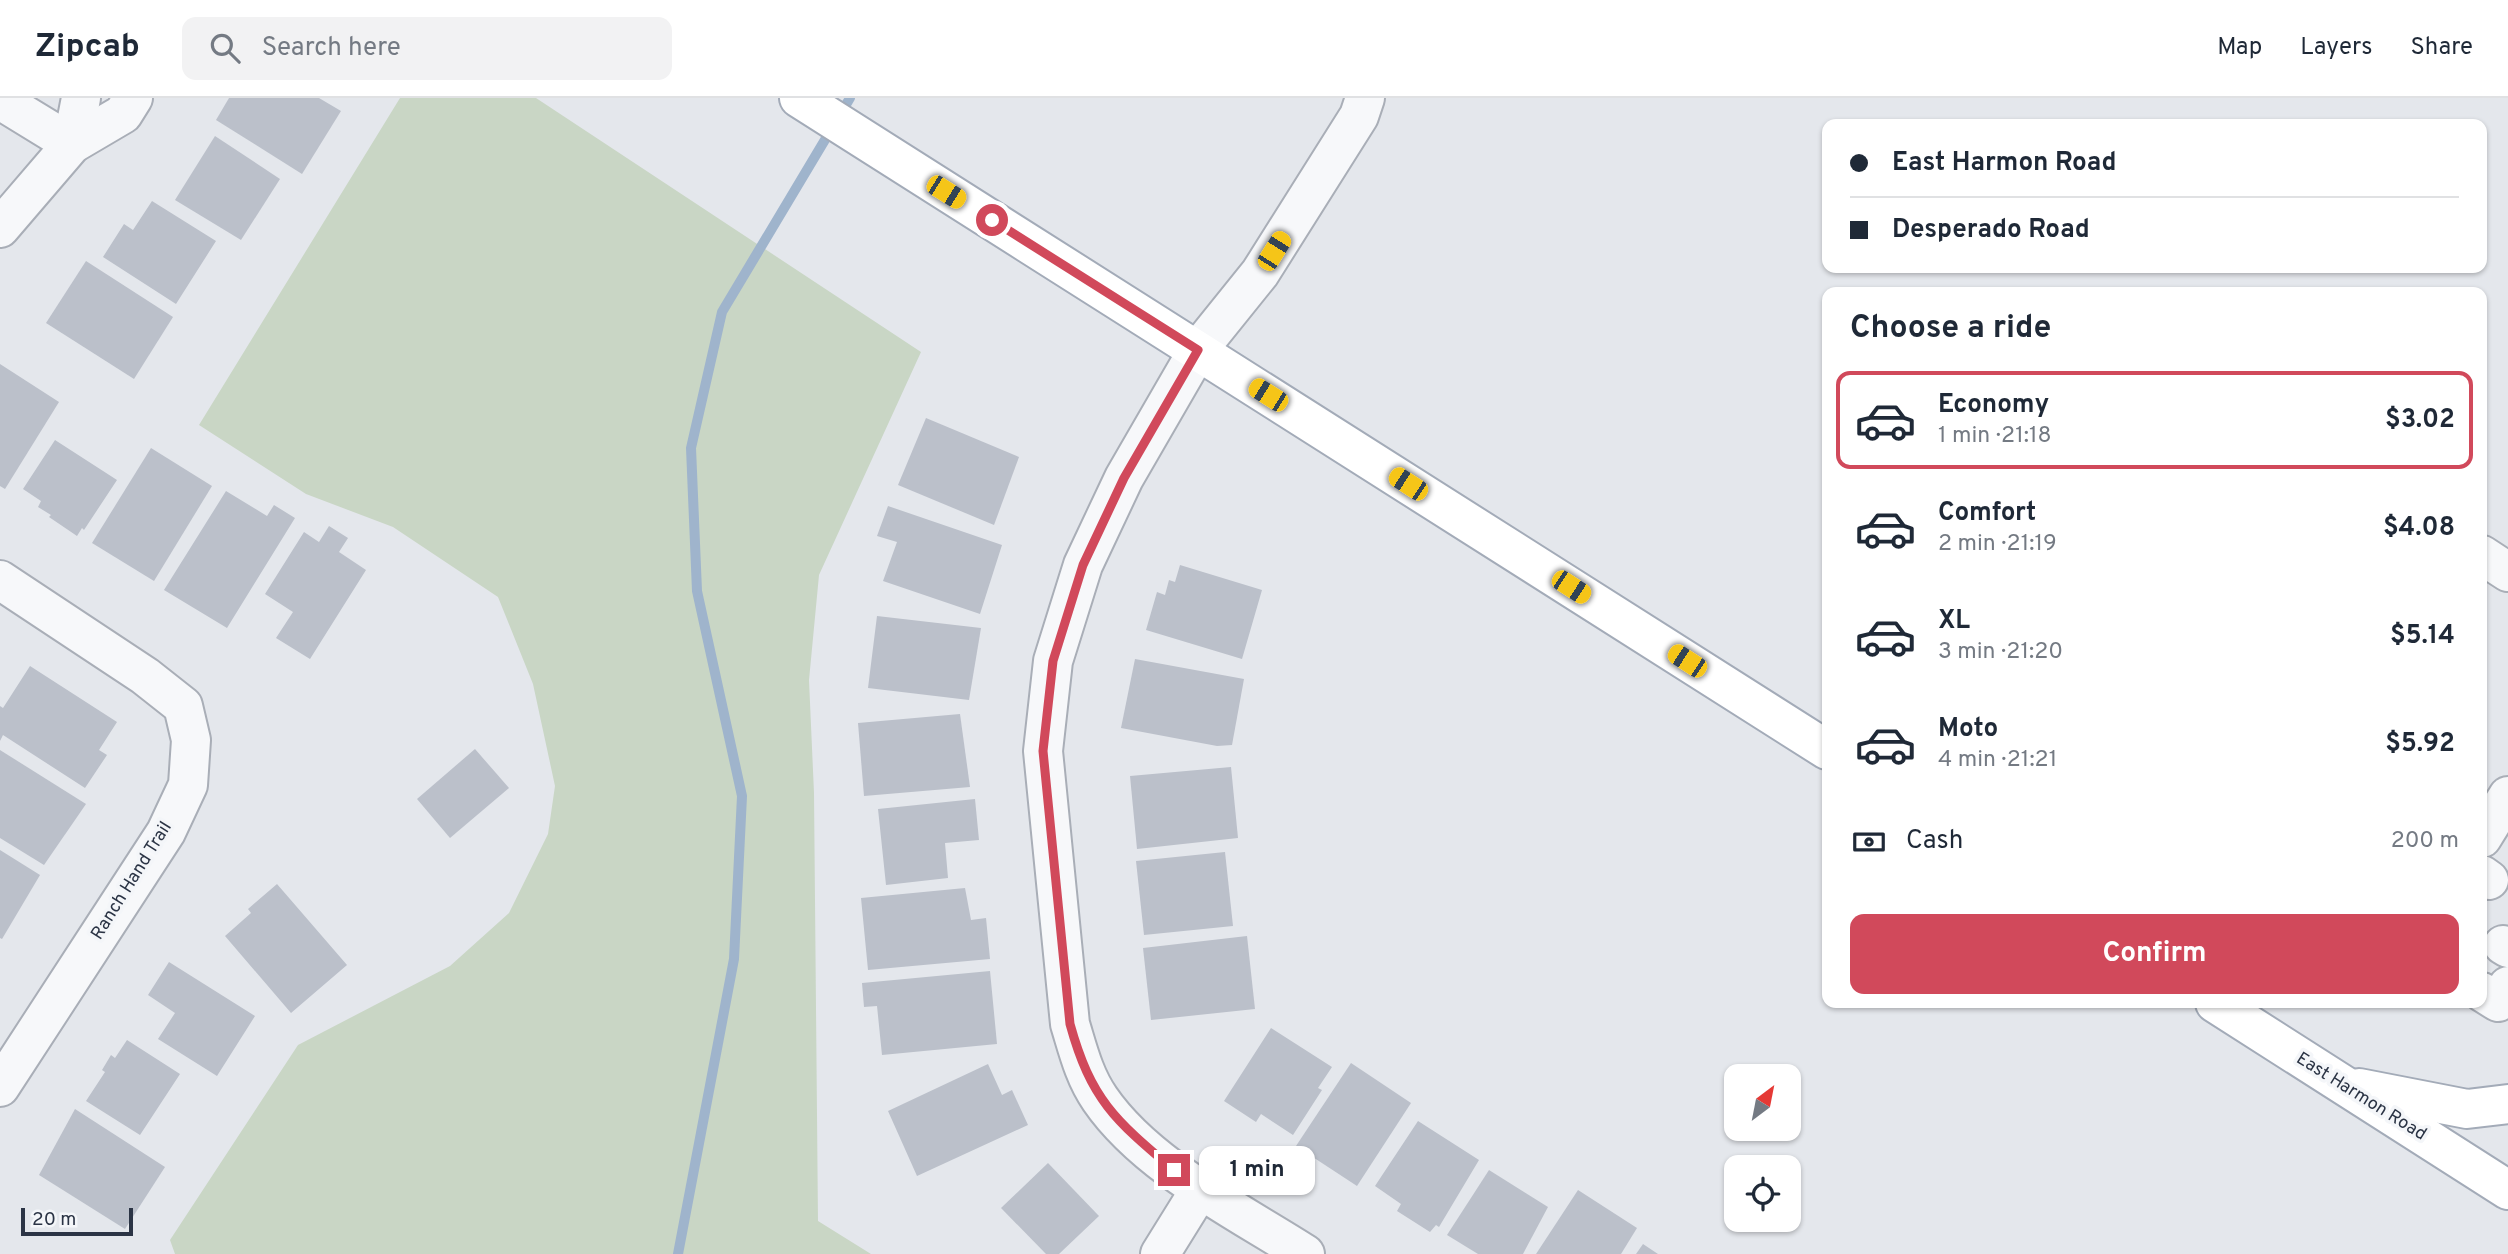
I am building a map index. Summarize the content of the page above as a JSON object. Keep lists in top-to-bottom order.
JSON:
{
  "streets": {
    "main road": ["East Harmon Road"],
    "street": ["Ranch Hand Trail"]
  },
  "scale_bar": "20 m",
  "north": "top right",
  "page": {
    "header": "Zipcab",
    "search": "Search here",
    "nav": ["Map", "Layers", "Share"],
    "banner": ["East Harmon Road", "Desperado Road"],
    "heading": "Choose a ride",
    "list": [
      {
        "name": "Economy",
        "note": "1 min · 21:18",
        "value": "$3.02"
      },
      {
        "name": "Comfort",
        "note": "2 min · 21:19",
        "value": "$4.08"
      },
      {
        "name": "XL",
        "note": "3 min · 21:20",
        "value": "$5.14"
      },
      {
        "name": "Moto",
        "note": "4 min · 21:21",
        "value": "$5.92"
      }
    ],
    "pay": ["Cash", "200 m"],
    "buttons": "Confirm",
    "bubble": "1 min",
    "scale": "20 m"
  }
}
